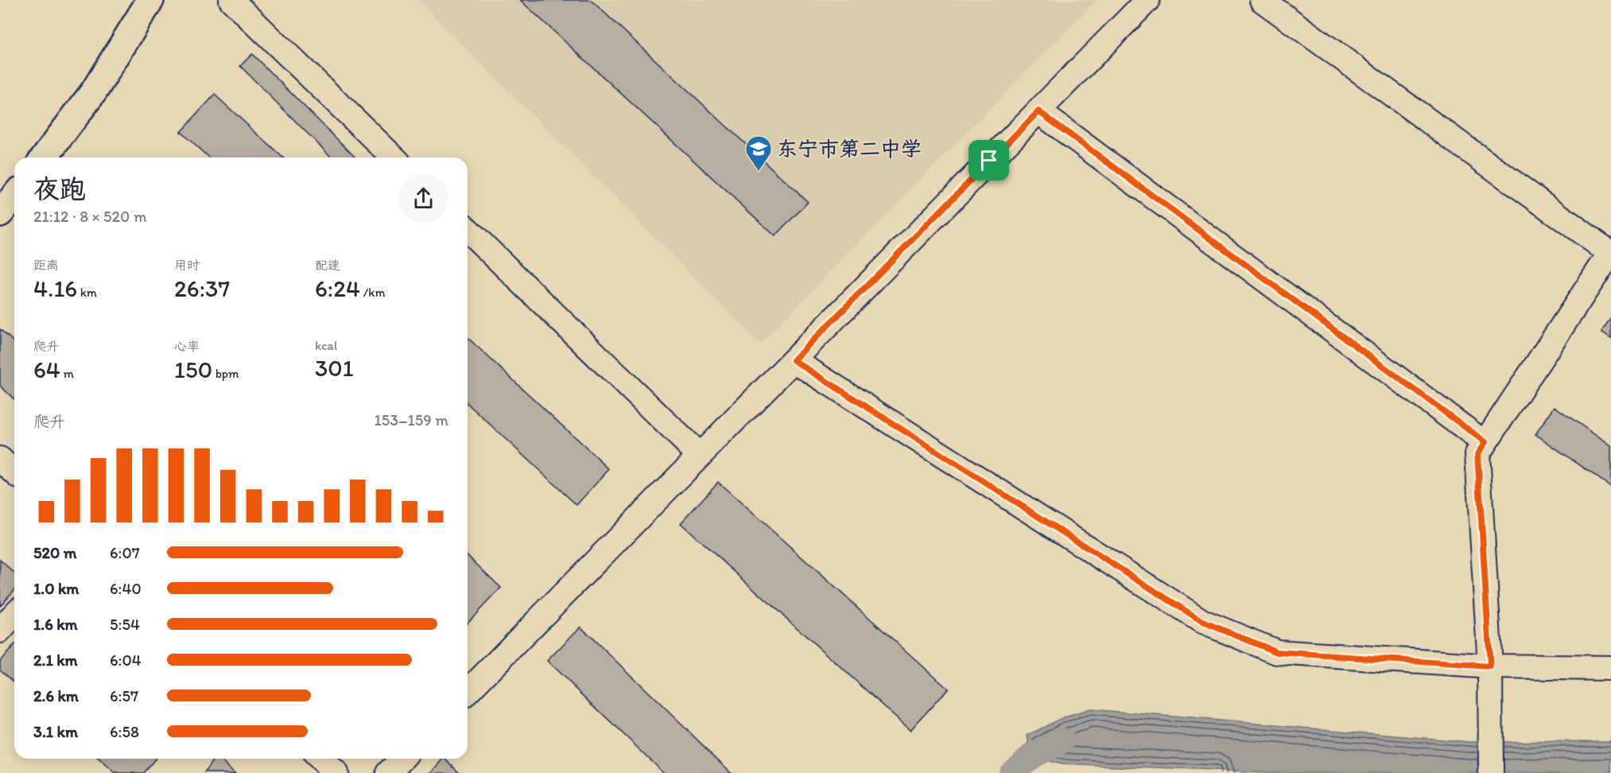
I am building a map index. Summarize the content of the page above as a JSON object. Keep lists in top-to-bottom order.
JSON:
{
  "places": {
    "school or university": ["东宁市第二中学"]
  },
  "page": {
    "heading": ["夜跑", "21:12 · 8 × 520 m"],
    "stats": [
      ["距离", "4.16 km"],
      ["用时", "26:37"],
      ["配速", "6:24 /km"],
      ["爬升", "64 m"],
      ["心率", "150 bpm"],
      ["kcal", "301"]
    ],
    "chart": ["爬升", "153–159 m"],
    "list": [
      {
        "name": "520 m",
        "note": "6:07"
      },
      {
        "name": "1.0 km",
        "note": "6:40"
      },
      {
        "name": "1.6 km",
        "note": "5:54"
      },
      {
        "name": "2.1 km",
        "note": "6:04"
      },
      {
        "name": "2.6 km",
        "note": "6:57"
      },
      {
        "name": "3.1 km",
        "note": "6:58"
      }
    ]
  }
}
